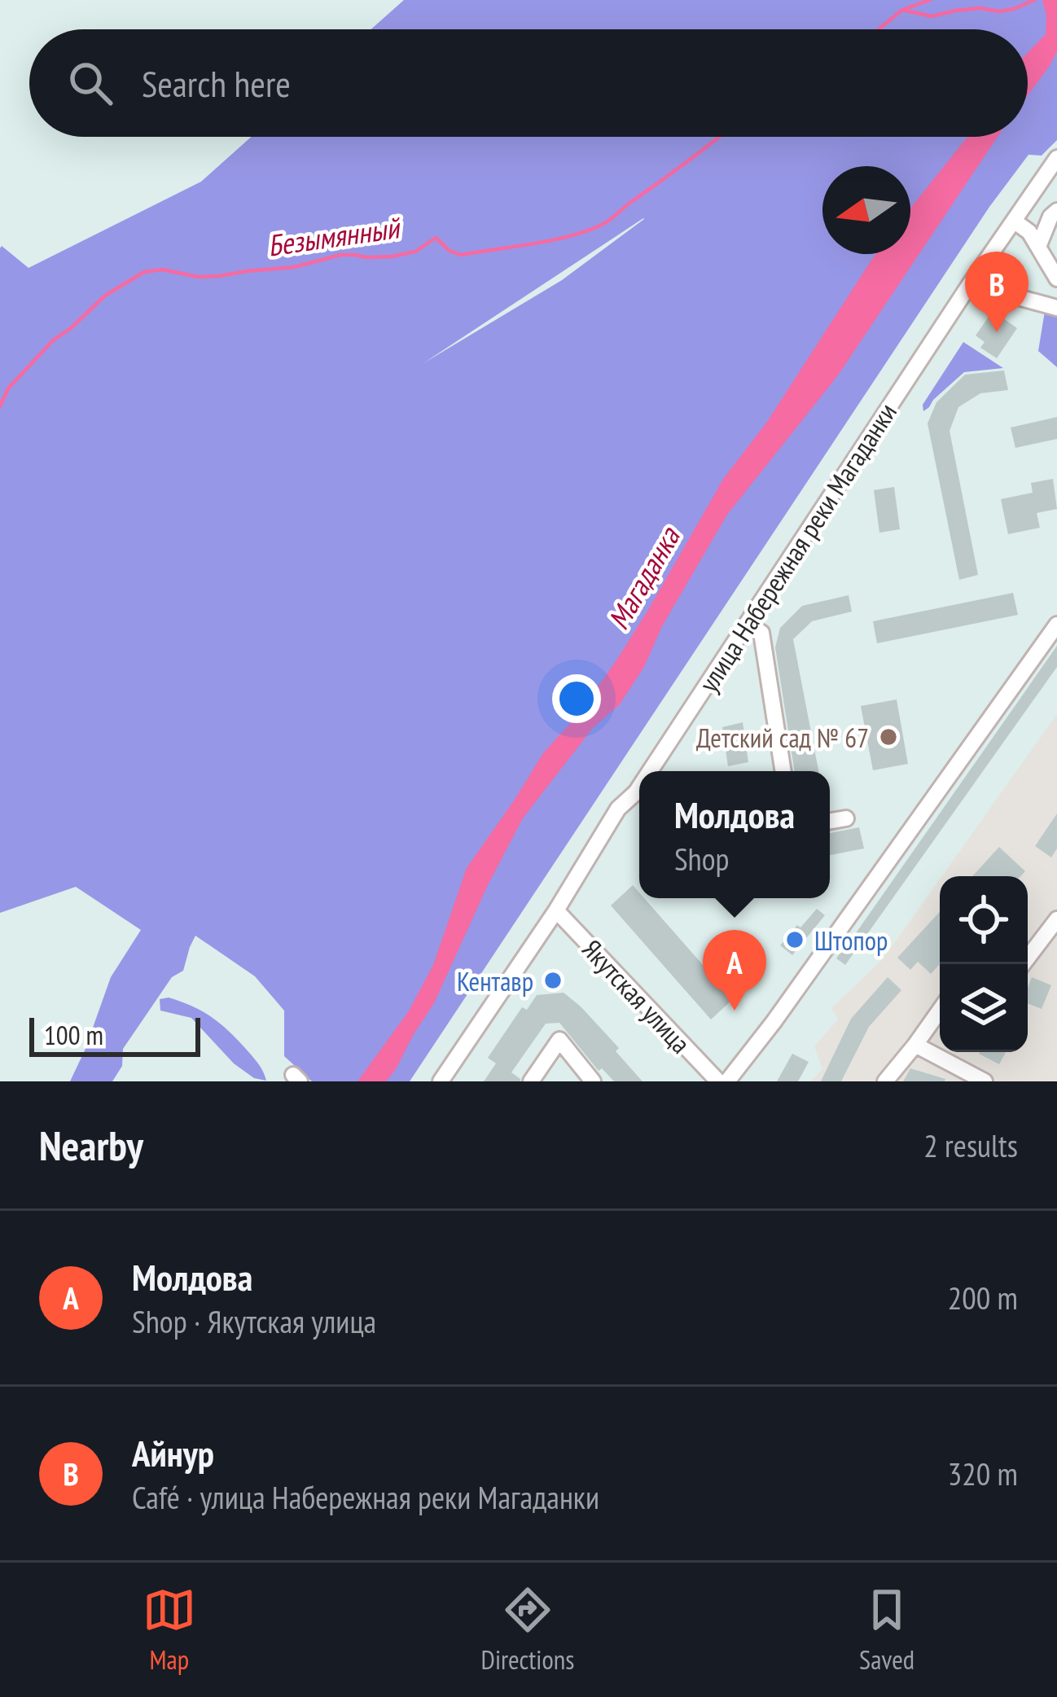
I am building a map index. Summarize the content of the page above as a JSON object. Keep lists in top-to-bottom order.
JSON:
{
  "streets": {
    "street": ["улица Набережная реки Магаданки", "Якутская улица"]
  },
  "crossings": [
    ["улица Набережная реки Магаданки", "Якутская улица"]
  ],
  "water": ["Безымянный", "Магаданка"],
  "places": ["Детский сад № 67", "Штопор", "Кентавр"],
  "scale_bar": "100 m",
  "north": "left",
  "page": {
    "search": "Search here",
    "pins": ["B", "A"],
    "popup": ["Молдова", "Shop"],
    "scale": "100 m",
    "heading": ["Nearby", "2 results"],
    "list": [
      {
        "mark": "A",
        "name": "Молдова",
        "note": "Shop · Якутская улица",
        "value": "200 m"
      },
      {
        "mark": "B",
        "name": "Айнур",
        "note": "Café · улица Набережная реки Магаданки",
        "value": "320 m"
      }
    ],
    "nav": ["Map", "Directions", "Saved"]
  }
}
